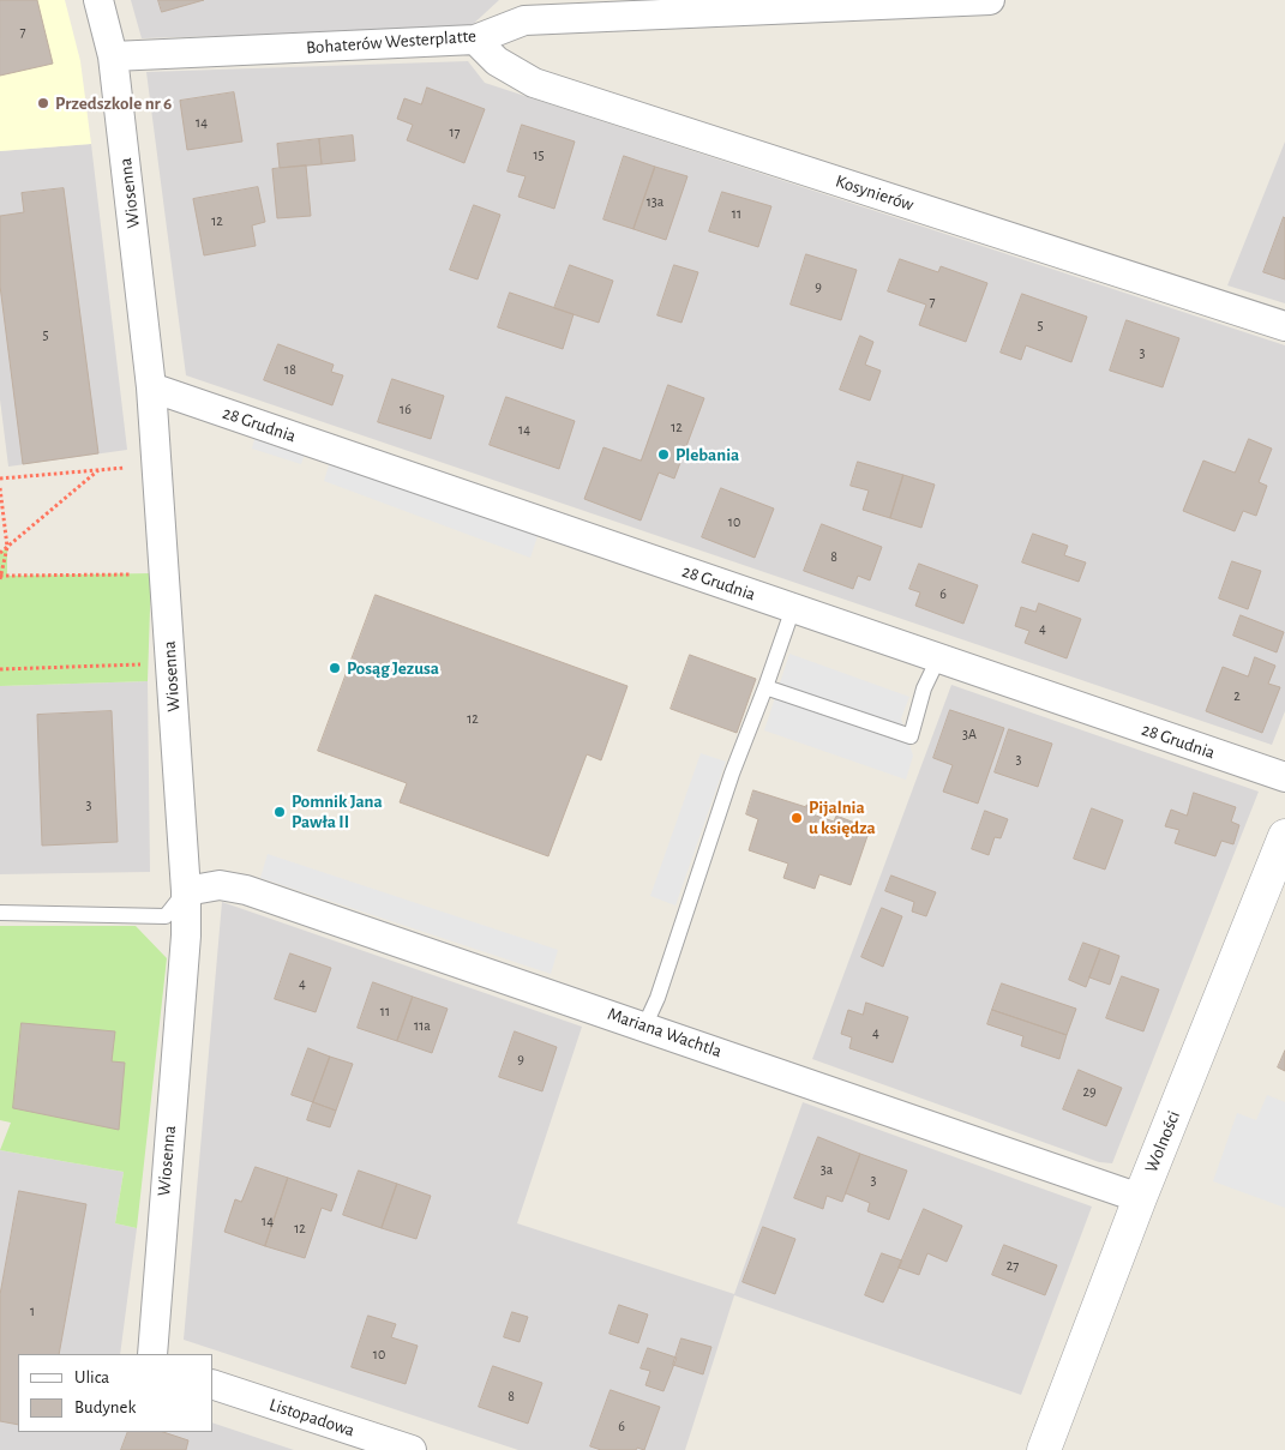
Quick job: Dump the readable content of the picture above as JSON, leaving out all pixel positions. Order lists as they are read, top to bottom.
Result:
{
  "streets": {
    "street": [
      "Bohaterów Westerplatte",
      "Wiosenna",
      "Kosynierów",
      "28 Grudnia",
      "Mariana Wachtla",
      "Wolności",
      "Listopadowa"
    ]
  },
  "crossings": [
    ["Bohaterów Westerplatte", "Wiosenna"],
    ["Bohaterów Westerplatte", "Kosynierów"],
    ["Wiosenna", "28 Grudnia"],
    ["Wiosenna", "Mariana Wachtla"],
    ["Mariana Wachtla", "Wolności"]
  ],
  "places": [
    "Przedszkole nr 6",
    "Plebania",
    "Posąg Jezusa",
    "Pomnik Jana Pawła II",
    "Pijalnia u księdza"
  ],
  "house_numbers": [
    "7",
    "14",
    "17",
    "15",
    "13a",
    "11",
    "12",
    "9",
    "7",
    "5",
    "5",
    "3",
    "18",
    "16",
    "12",
    "14",
    "10",
    "8",
    "6",
    "4",
    "2",
    "12",
    "3A",
    "3",
    "3",
    "4",
    "11",
    "11a",
    "4",
    "9",
    "29",
    "3a",
    "3",
    "14",
    "12",
    "27",
    "1",
    "10",
    "8",
    "6"
  ],
  "legend": ["Ulica", "Budynek"]
}
